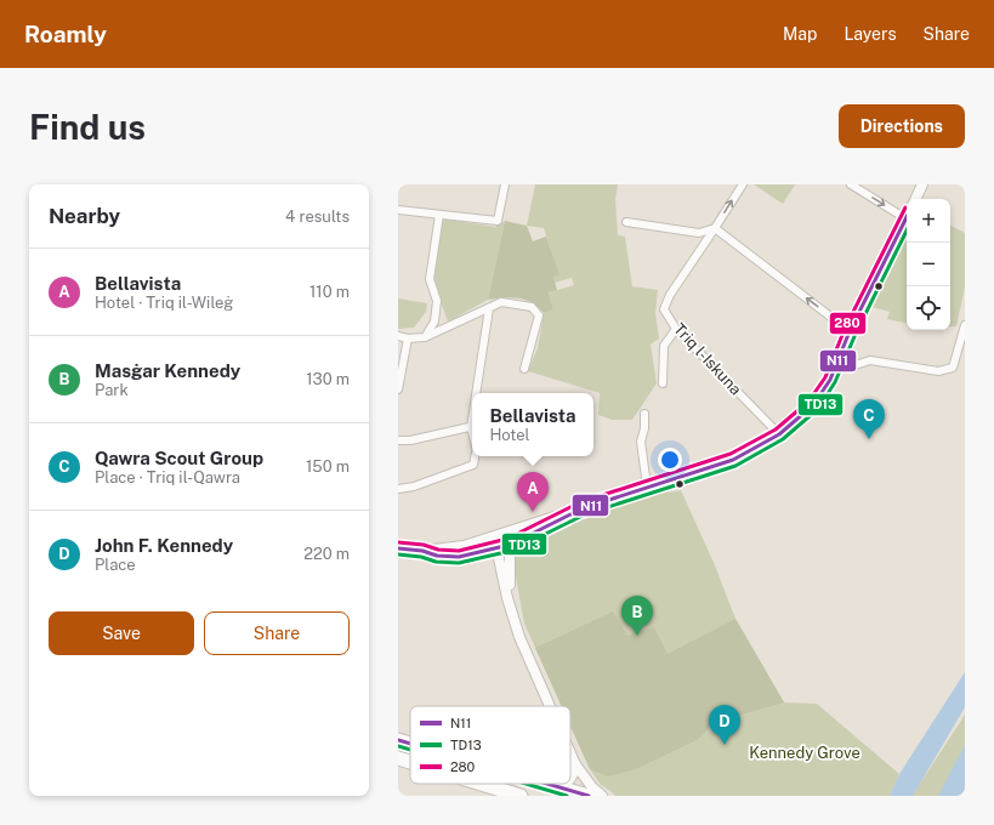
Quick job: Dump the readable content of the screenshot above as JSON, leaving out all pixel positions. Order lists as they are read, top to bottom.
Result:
{
  "streets": {
    "street": ["Triq l-Iskuna"]
  },
  "parks": ["Kennedy Grove"],
  "lines": ["transit line 280", "transit line N11", "transit line TD13"],
  "legend": ["N11", "TD13", "280"],
  "page": {
    "header": "Roamly",
    "nav": ["Map", "Layers", "Share"],
    "buttons": [
      "Directions",
      ["Save", "Share"]
    ],
    "title": "Find us",
    "heading": ["Nearby", "4 results"],
    "map_buttons": ["+", "−"],
    "list": [
      {
        "mark": "A",
        "name": "Bellavista",
        "note": "Hotel · Triq il-Wileġ",
        "value": "110 m"
      },
      {
        "mark": "B",
        "name": "Masġar Kennedy",
        "note": "Park",
        "value": "130 m"
      },
      {
        "mark": "C",
        "name": "Qawra Scout Group",
        "note": "Place · Triq il-Qawra",
        "value": "150 m"
      },
      {
        "mark": "D",
        "name": "John F. Kennedy",
        "note": "Place",
        "value": "220 m"
      }
    ],
    "popup": ["Bellavista", "Hotel"],
    "pins": [
      "C",
      "A",
      "B",
      "D"
    ]
  }
}
